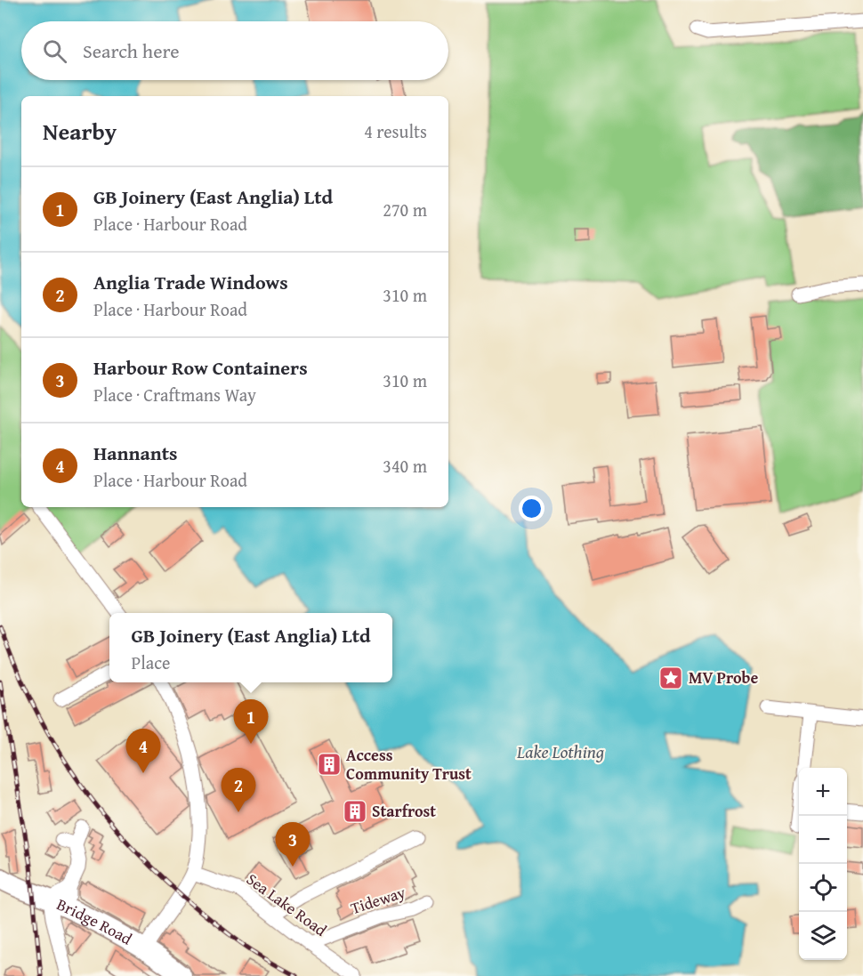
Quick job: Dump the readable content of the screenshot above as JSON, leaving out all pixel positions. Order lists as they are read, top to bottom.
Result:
{
  "streets": {
    "highway": ["Bridge Road"],
    "street": ["Tideway", "Sea Lake Road"]
  },
  "crossings": [
    ["Tideway", "Sea Lake Road"]
  ],
  "water": ["Lake Lothing"],
  "places": {
    "place": ["MV Probe"],
    "building": ["Access Community Trust", "Starfrost"]
  },
  "page": {
    "search": "Search here",
    "heading": ["Nearby", "4 results"],
    "list": [
      {
        "mark": "1",
        "name": "GB Joinery (East Anglia) Ltd",
        "note": "Place · Harbour Road",
        "value": "270 m"
      },
      {
        "mark": "2",
        "name": "Anglia Trade Windows",
        "note": "Place · Harbour Road",
        "value": "310 m"
      },
      {
        "mark": "3",
        "name": "Harbour Row Containers",
        "note": "Place · Craftmans Way",
        "value": "310 m"
      },
      {
        "mark": "4",
        "name": "Hannants",
        "note": "Place · Harbour Road",
        "value": "340 m"
      }
    ],
    "popup": ["GB Joinery (East Anglia) Ltd", "Place"],
    "pins": [
      "1",
      "4",
      "2",
      "3"
    ],
    "map_buttons": ["+", "−"]
  }
}
